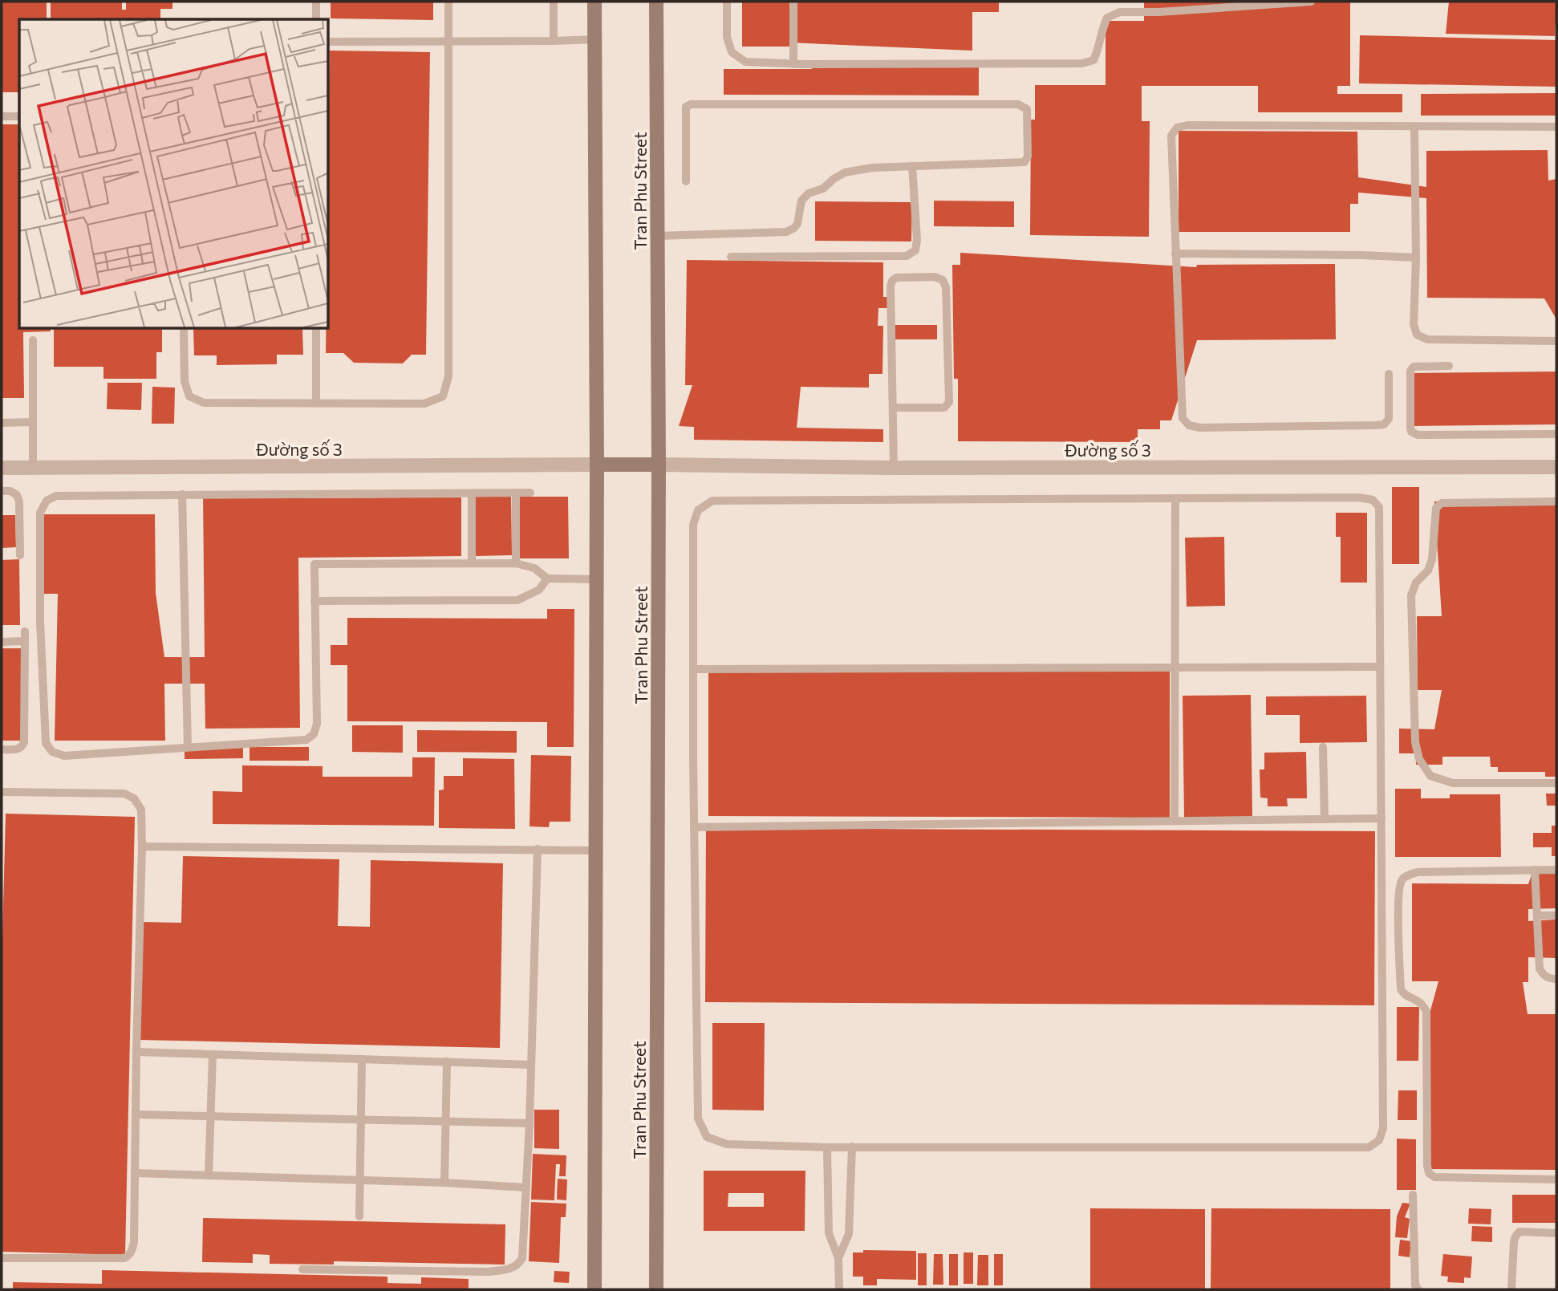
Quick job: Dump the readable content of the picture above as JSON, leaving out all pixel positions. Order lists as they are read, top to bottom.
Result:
{
  "streets": {
    "main road": ["Tran Phu Street"],
    "street": ["Đường số 3"]
  },
  "crossings": [
    ["Tran Phu Street", "Đường số 3"]
  ]
}
